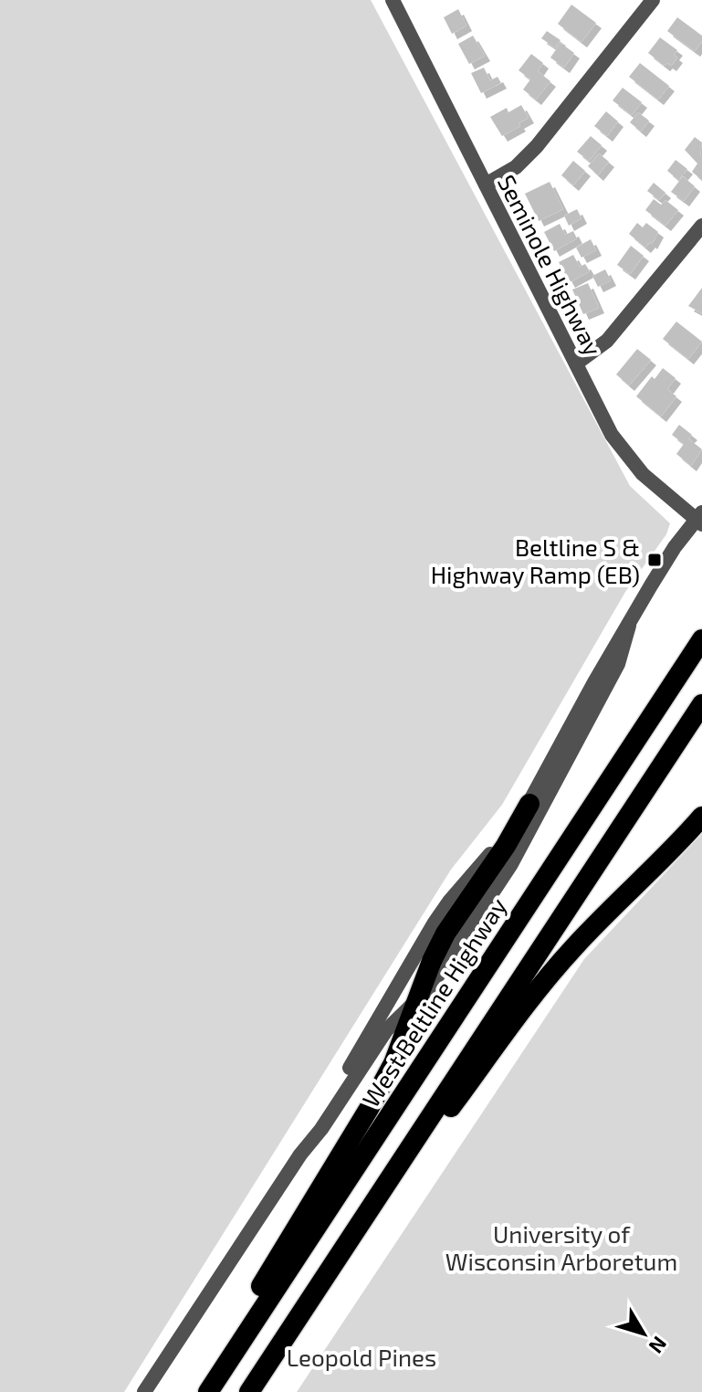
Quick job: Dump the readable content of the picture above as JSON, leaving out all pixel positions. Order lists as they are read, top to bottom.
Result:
{
  "streets": {
    "highway": ["West Beltline Highway"],
    "street": ["Seminole Highway"]
  },
  "parks": ["University of Wisconsin Arboretum", "Leopold Pines"],
  "places": {
    "transit": ["Beltline S & Highway Ramp (EB)"]
  },
  "north": "bottom right"
}
